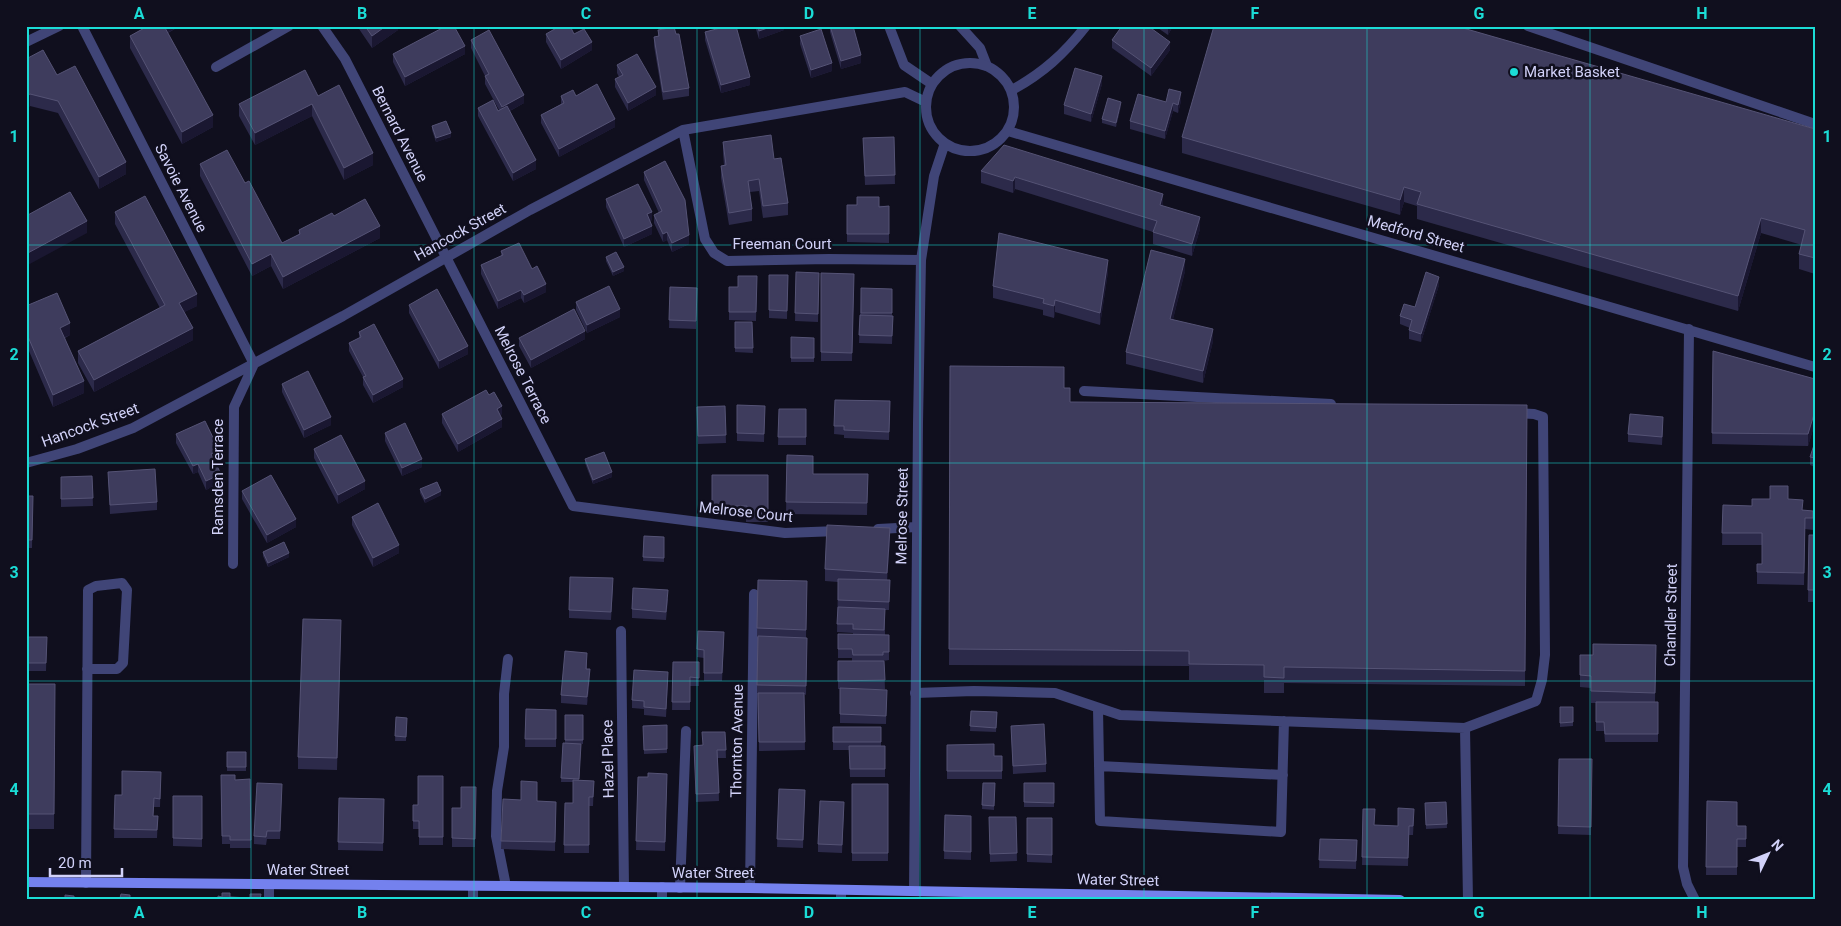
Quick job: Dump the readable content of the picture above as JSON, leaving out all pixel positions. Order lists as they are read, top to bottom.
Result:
{
  "streets": {
    "main road": ["Water Street"],
    "street": [
      "Bernard Avenue",
      "Savoie Avenue",
      "Hancock Street",
      "Medford Street",
      "Freeman Court",
      "Melrose Terrace",
      "Ramsden Terrace",
      "Melrose Court",
      "Melrose Street",
      "Chandler Street",
      "Thornton Avenue",
      "Hazel Place"
    ]
  },
  "crossings": [
    ["Bernard Avenue", "Hancock Street"],
    ["Bernard Avenue", "Melrose Terrace"],
    ["Savoie Avenue", "Hancock Street"],
    ["Savoie Avenue", "Ramsden Terrace"],
    ["Hancock Street", "Medford Street"],
    ["Hancock Street", "Freeman Court"],
    ["Hancock Street", "Melrose Terrace"],
    ["Hancock Street", "Ramsden Terrace"],
    ["Hancock Street", "Melrose Street"],
    ["Medford Street", "Melrose Street"],
    ["Medford Street", "Chandler Street"],
    ["Freeman Court", "Melrose Street"],
    ["Melrose Terrace", "Melrose Court"],
    ["Melrose Court", "Melrose Street"],
    ["Melrose Street", "Water Street"],
    ["Thornton Avenue", "Water Street"],
    ["Hazel Place", "Water Street"]
  ],
  "places": ["Market Basket"],
  "scale_bar": "20 m",
  "north": "top right",
  "grid": {
    "columns": [
      "A",
      "B",
      "C",
      "D",
      "E",
      "F",
      "G",
      "H"
    ],
    "rows": [
      "1",
      "2",
      "3",
      "4"
    ]
  }
}
